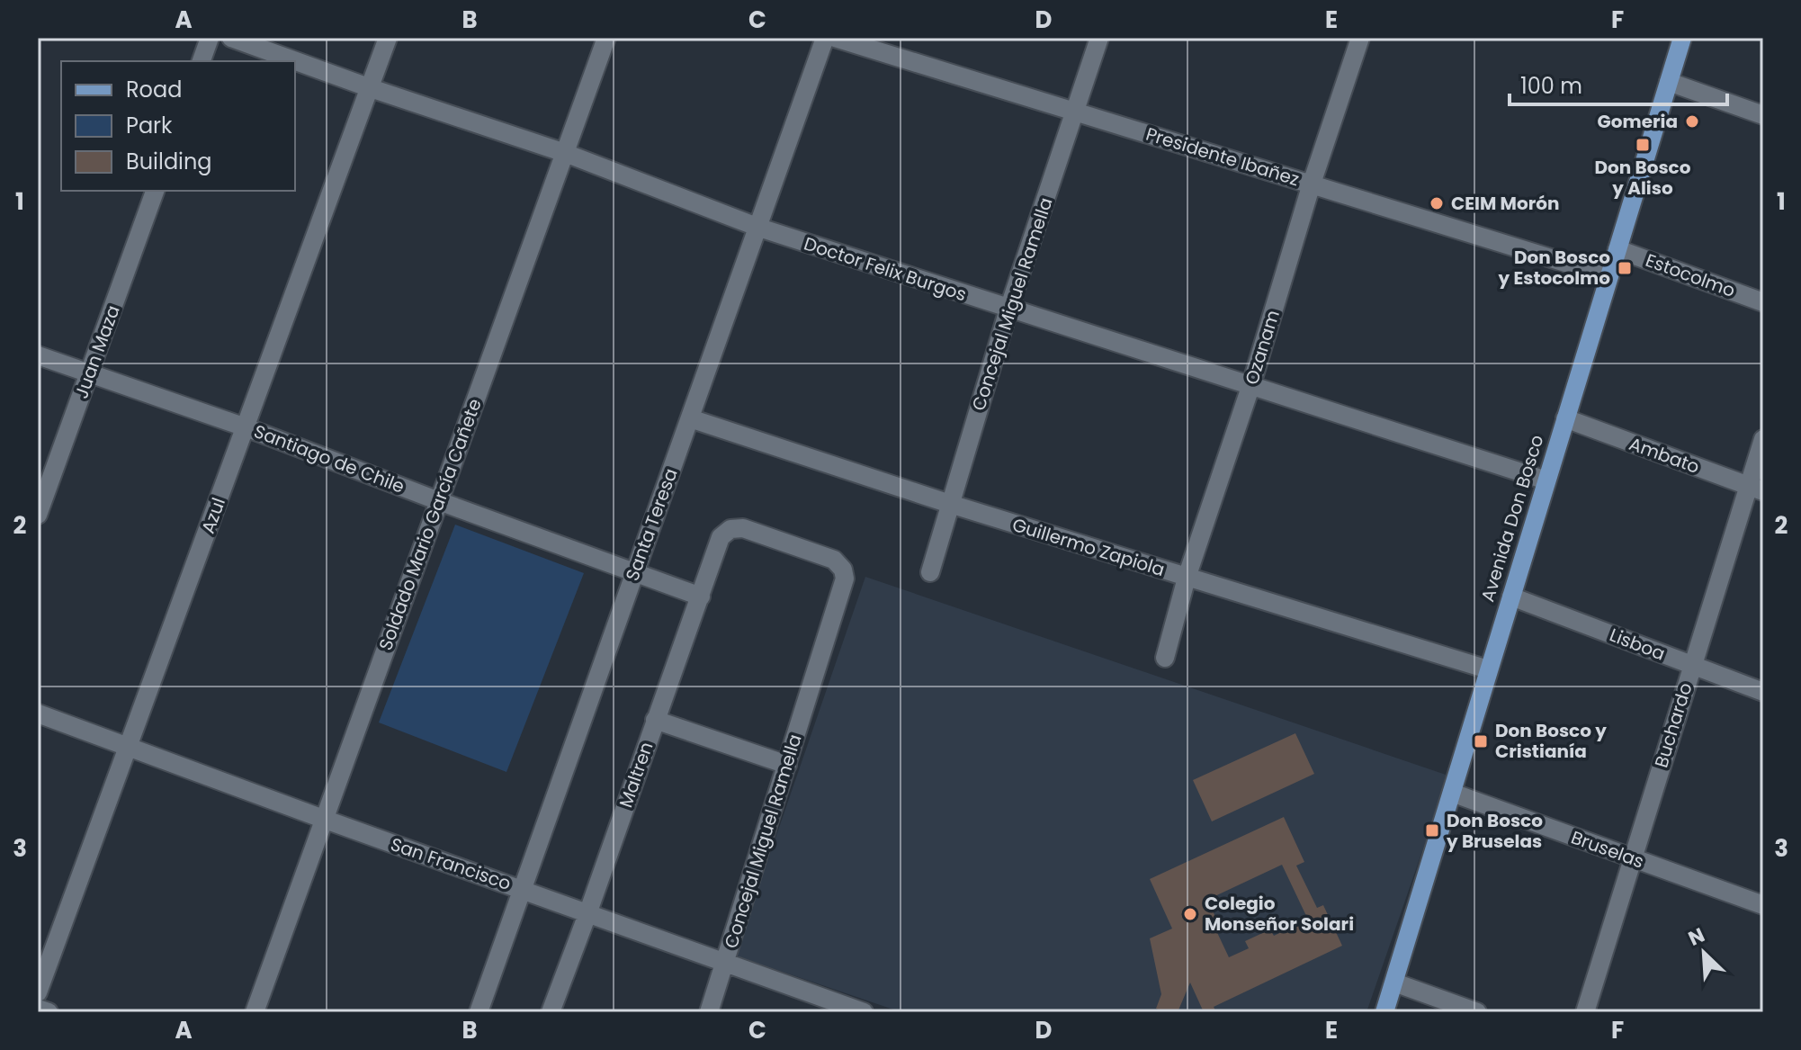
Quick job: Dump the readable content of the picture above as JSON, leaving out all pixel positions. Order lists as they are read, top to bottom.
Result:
{
  "streets": {
    "main road": ["Avenida Don Bosco"],
    "street": [
      "Presidente Ibañez",
      "Doctor Felix Burgos",
      "Estocolmo",
      "Concejal Miguel Ramella",
      "Ozanam",
      "Juan Maza",
      "Ambato",
      "Santiago de Chile",
      "Azul",
      "Soldado Mario García Cañete",
      "Santa Teresa",
      "Guillermo Zapiola",
      "Lisboa",
      "Buchardo",
      "Maltren",
      "Bruselas",
      "San Francisco"
    ]
  },
  "crossings": [
    ["Presidente Ibañez", "Concejal Miguel Ramella"],
    ["Presidente Ibañez", "Ozanam"],
    ["Presidente Ibañez", "Avenida Don Bosco"],
    ["Doctor Felix Burgos", "Concejal Miguel Ramella"],
    ["Doctor Felix Burgos", "Ozanam"],
    ["Doctor Felix Burgos", "Azul"],
    ["Doctor Felix Burgos", "Avenida Don Bosco"],
    ["Doctor Felix Burgos", "Soldado Mario García Cañete"],
    ["Doctor Felix Burgos", "Santa Teresa"],
    ["Estocolmo", "Avenida Don Bosco"],
    ["Concejal Miguel Ramella", "Guillermo Zapiola"],
    ["Concejal Miguel Ramella", "Maltren"],
    ["Concejal Miguel Ramella", "San Francisco"],
    ["Ozanam", "Guillermo Zapiola"],
    ["Juan Maza", "Santiago de Chile"],
    ["Ambato", "Avenida Don Bosco"],
    ["Ambato", "Buchardo"],
    ["Santiago de Chile", "Azul"],
    ["Santiago de Chile", "Soldado Mario García Cañete"],
    ["Santiago de Chile", "Santa Teresa"],
    ["Santiago de Chile", "Maltren"],
    ["Azul", "San Francisco"],
    ["Avenida Don Bosco", "Guillermo Zapiola"],
    ["Avenida Don Bosco", "Lisboa"],
    ["Avenida Don Bosco", "Bruselas"],
    ["Soldado Mario García Cañete", "San Francisco"],
    ["Santa Teresa", "Guillermo Zapiola"],
    ["Santa Teresa", "San Francisco"],
    ["Lisboa", "Buchardo"],
    ["Buchardo", "Bruselas"],
    ["Maltren", "San Francisco"]
  ],
  "places": {
    "other": ["Gomeria", "CEIM Morón", "Colegio Monseñor Solari"],
    "transit": [
      "Don Bosco y Aliso",
      "Don Bosco y Estocolmo",
      "Don Bosco y Cristianía",
      "Don Bosco y Bruselas"
    ]
  },
  "legend": ["Road", "Park", "Building"],
  "scale_bar": "100 m",
  "north": "top left",
  "grid": {
    "columns": [
      "A",
      "B",
      "C",
      "D",
      "E",
      "F"
    ],
    "rows": ["1", "2", "3"]
  }
}
